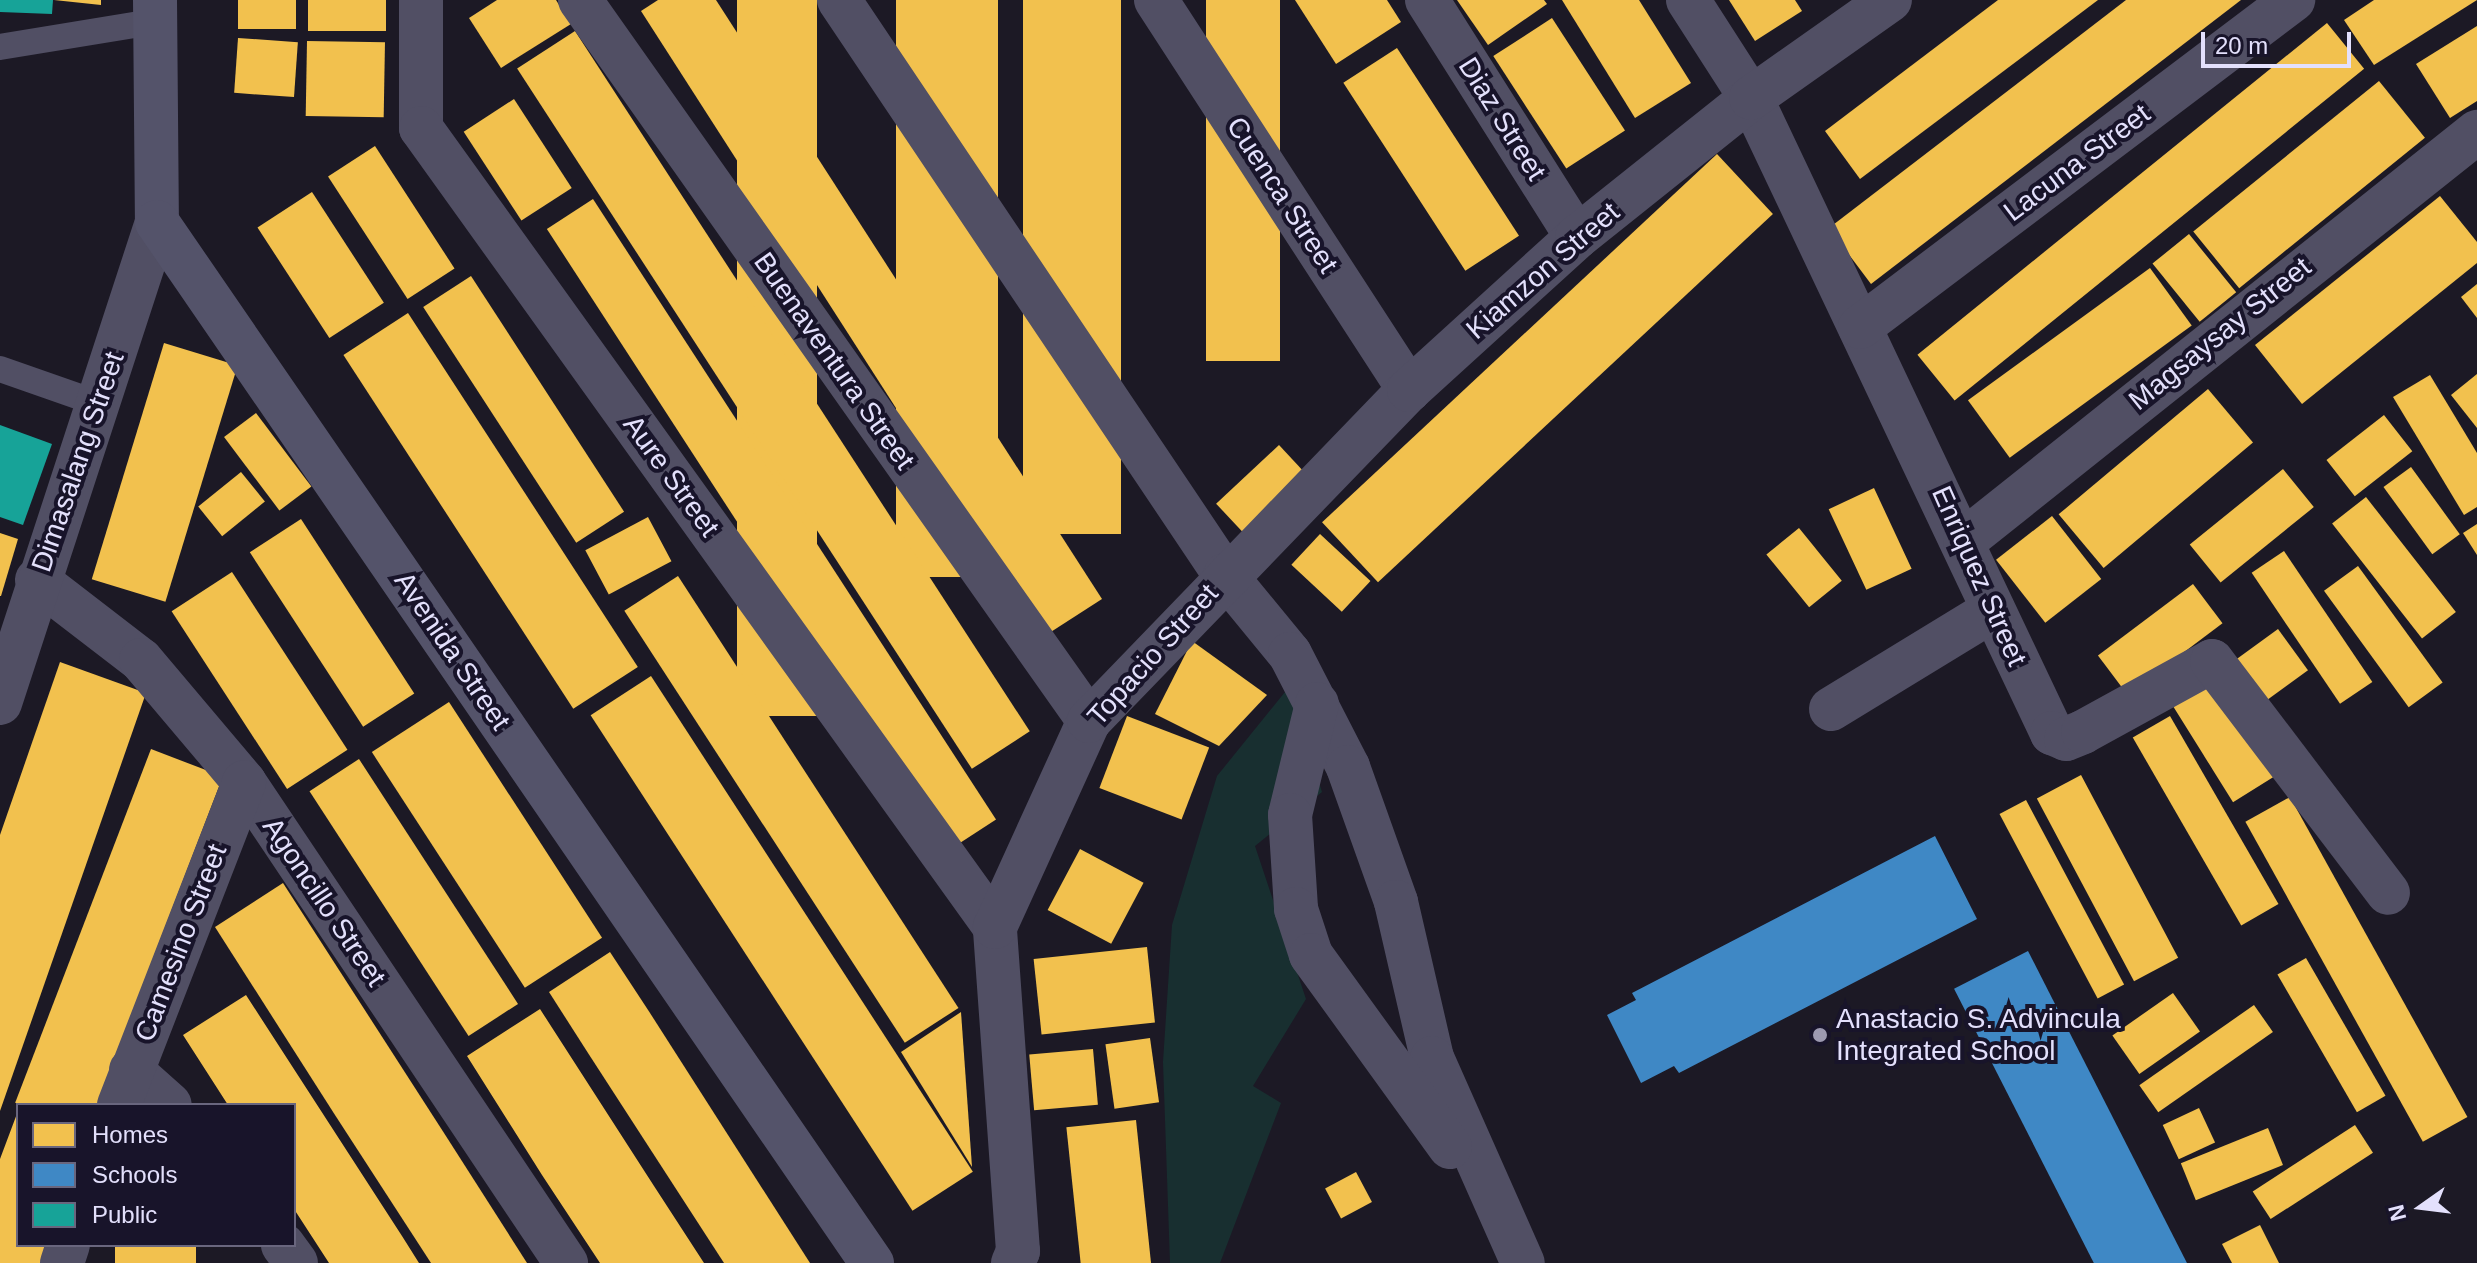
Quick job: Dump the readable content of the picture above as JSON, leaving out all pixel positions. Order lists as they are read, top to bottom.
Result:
{
  "streets": {
    "street": [
      "Diaz Street",
      "Lacuna Street",
      "Cuenca Street",
      "Kiamzon Street",
      "Magsaysay Street",
      "Buenaventura Street",
      "Dimasalang Street",
      "Aure Street",
      "Enriquez Street",
      "Avenida Street",
      "Topacio Street",
      "Agoncillo Street",
      "Camesino Street"
    ]
  },
  "crossings": [
    ["Diaz Street", "Kiamzon Street"],
    ["Lacuna Street", "Enriquez Street"],
    ["Cuenca Street", "Kiamzon Street"],
    ["Kiamzon Street", "Enriquez Street"],
    ["Kiamzon Street", "Topacio Street"],
    ["Magsaysay Street", "Enriquez Street"],
    ["Buenaventura Street", "Topacio Street"],
    ["Dimasalang Street", "Avenida Street"],
    ["Dimasalang Street", "Agoncillo Street"],
    ["Aure Street", "Topacio Street"],
    ["Agoncillo Street", "Camesino Street"]
  ],
  "places": ["Anastacio S. Advincula Integrated School"],
  "legend": ["Homes", "Schools", "Public"],
  "scale_bar": "20 m",
  "north": "left"
}
